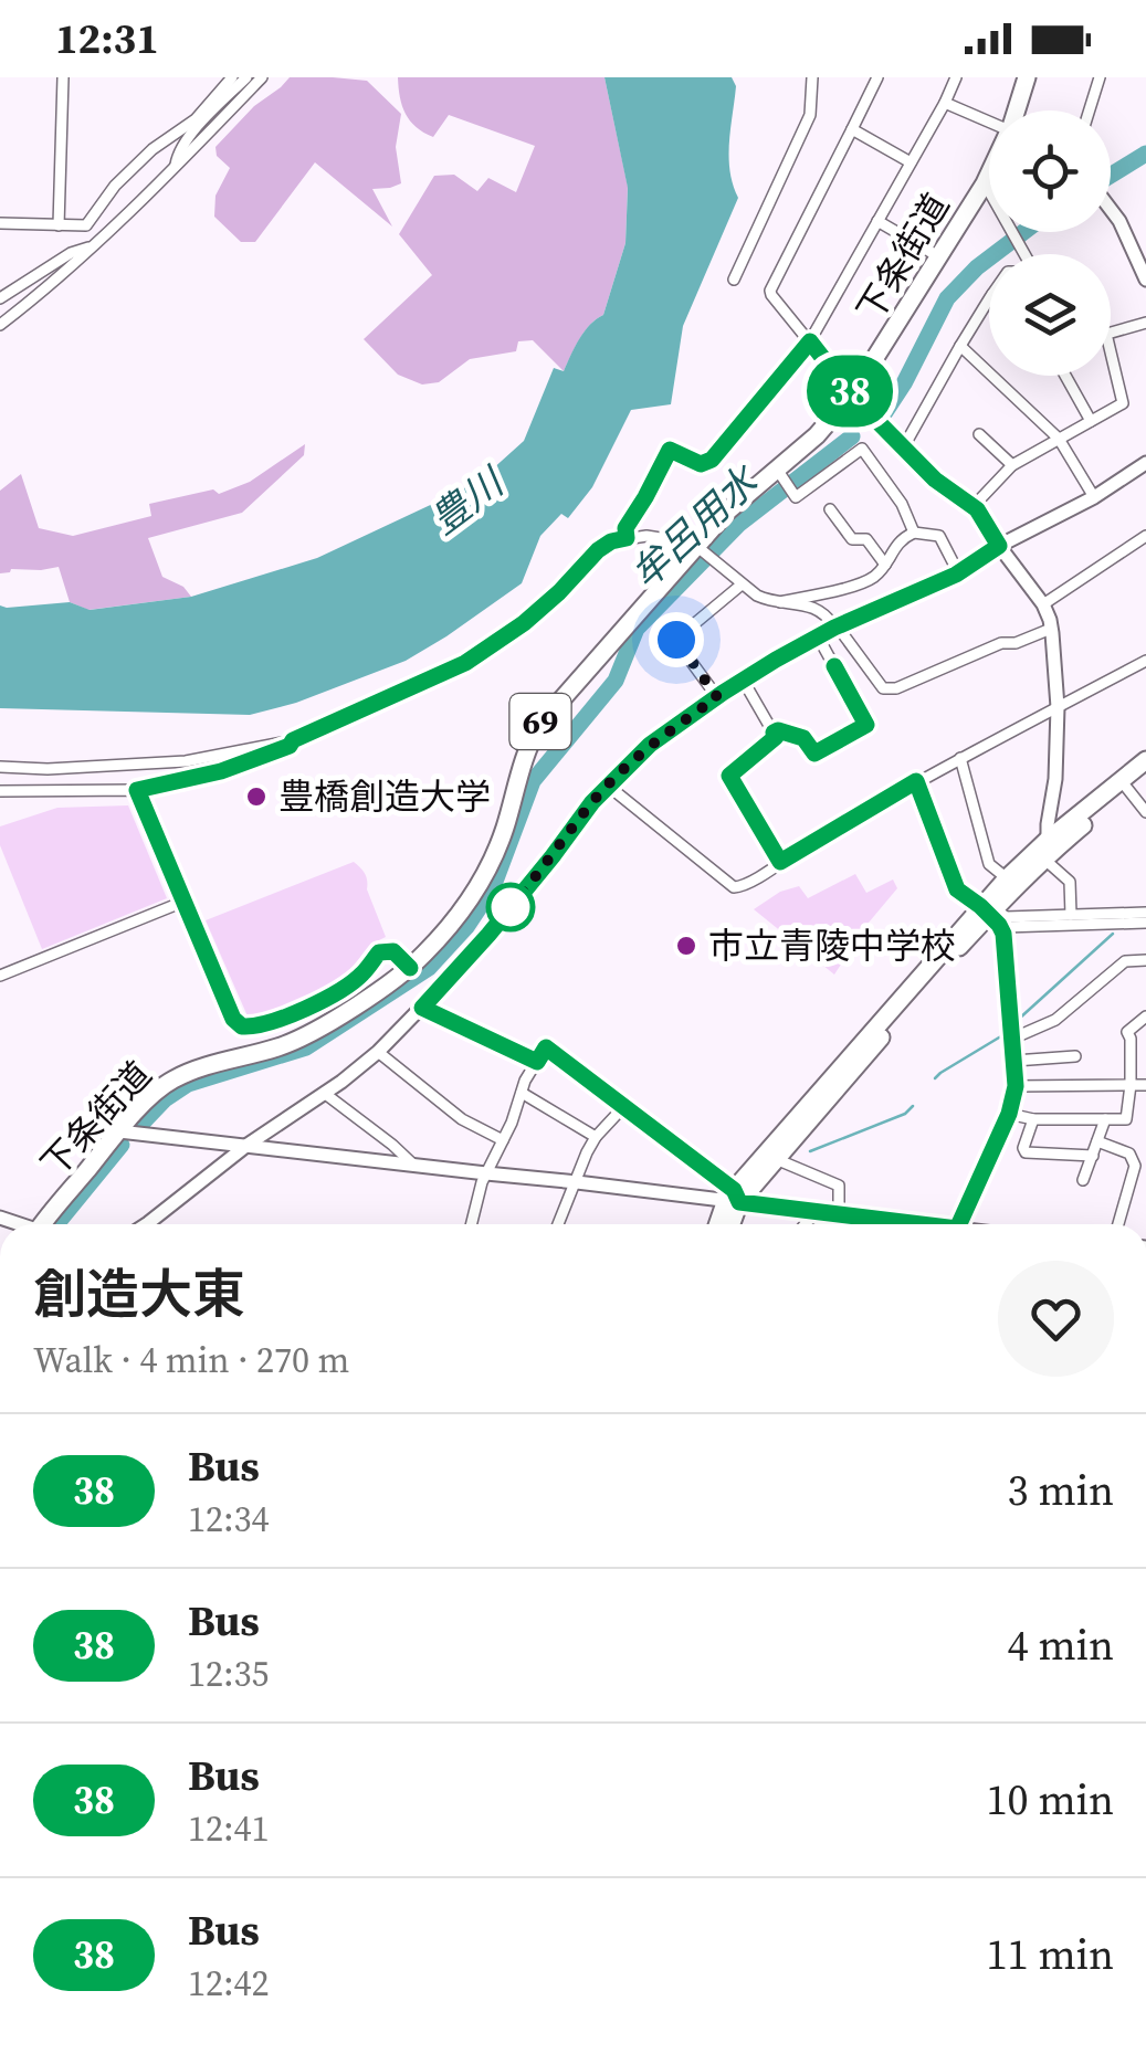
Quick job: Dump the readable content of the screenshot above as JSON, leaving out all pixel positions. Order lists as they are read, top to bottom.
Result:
{
  "streets": {
    "main road": ["下条街道", "69"]
  },
  "water": ["豊川", "牟呂用水"],
  "places": ["豊橋創造大学", "市立青陵中学校"],
  "lines": ["bus line 38"],
  "page": {
    "status": "12:31",
    "on_map": "38",
    "heading": ["創造大東", "Walk · 4 min · 270 m"],
    "list": [
      {
        "mark": "38",
        "name": "Bus",
        "note": "12:34",
        "value": "3 min"
      },
      {
        "mark": "38",
        "name": "Bus",
        "note": "12:35",
        "value": "4 min"
      },
      {
        "mark": "38",
        "name": "Bus",
        "note": "12:41",
        "value": "10 min"
      },
      {
        "mark": "38",
        "name": "Bus",
        "note": "12:42",
        "value": "11 min"
      }
    ]
  }
}
